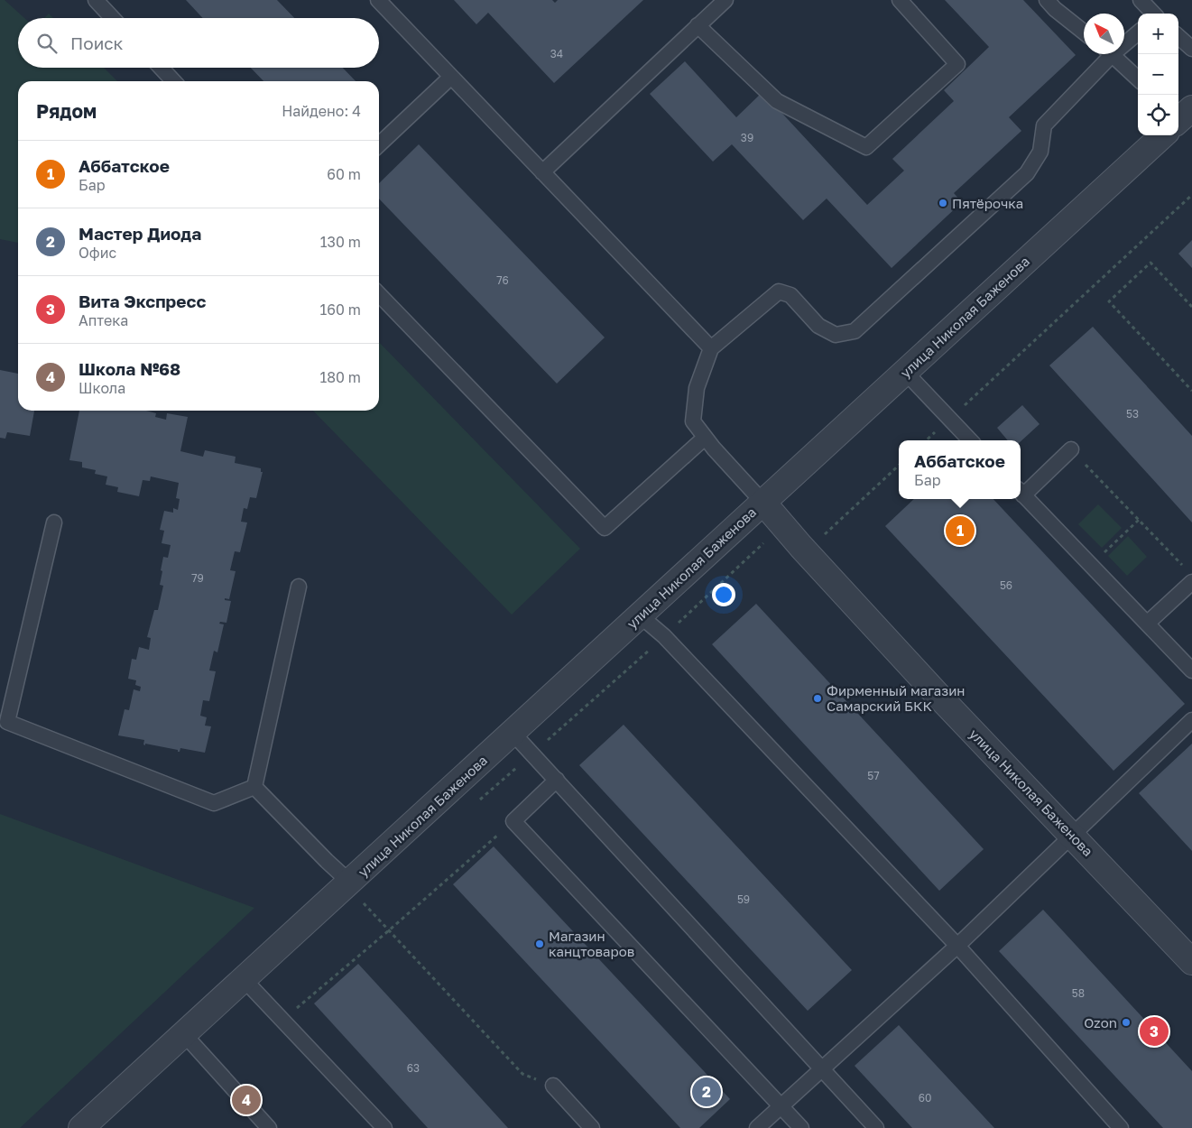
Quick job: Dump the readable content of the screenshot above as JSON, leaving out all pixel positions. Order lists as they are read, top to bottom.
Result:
{
  "streets": {
    "street": ["улица Николая Баженова"]
  },
  "places": [
    "Пятёрочка",
    "Фирменный магазин Самарский БКК",
    "Магазин канцтоваров",
    "Ozon"
  ],
  "house_numbers": [
    "34",
    "39",
    "76",
    "53",
    "79",
    "56",
    "57",
    "59",
    "58",
    "63",
    "60"
  ],
  "north": "top left",
  "page": {
    "map_buttons": ["+", "−"],
    "search": "Поиск",
    "heading": ["Рядом", "Найдено: 4"],
    "list": [
      {
        "mark": "1",
        "name": "Аббатское",
        "note": "Бар",
        "value": "60 m"
      },
      {
        "mark": "2",
        "name": "Мастер Диода",
        "note": "Офис",
        "value": "130 m"
      },
      {
        "mark": "3",
        "name": "Вита Экспресс",
        "note": "Аптека",
        "value": "160 m"
      },
      {
        "mark": "4",
        "name": "Школа №68",
        "note": "Школа",
        "value": "180 m"
      }
    ],
    "popup": ["Аббатское", "Бар"],
    "pins": [
      "1",
      "3",
      "2",
      "4"
    ]
  }
}
